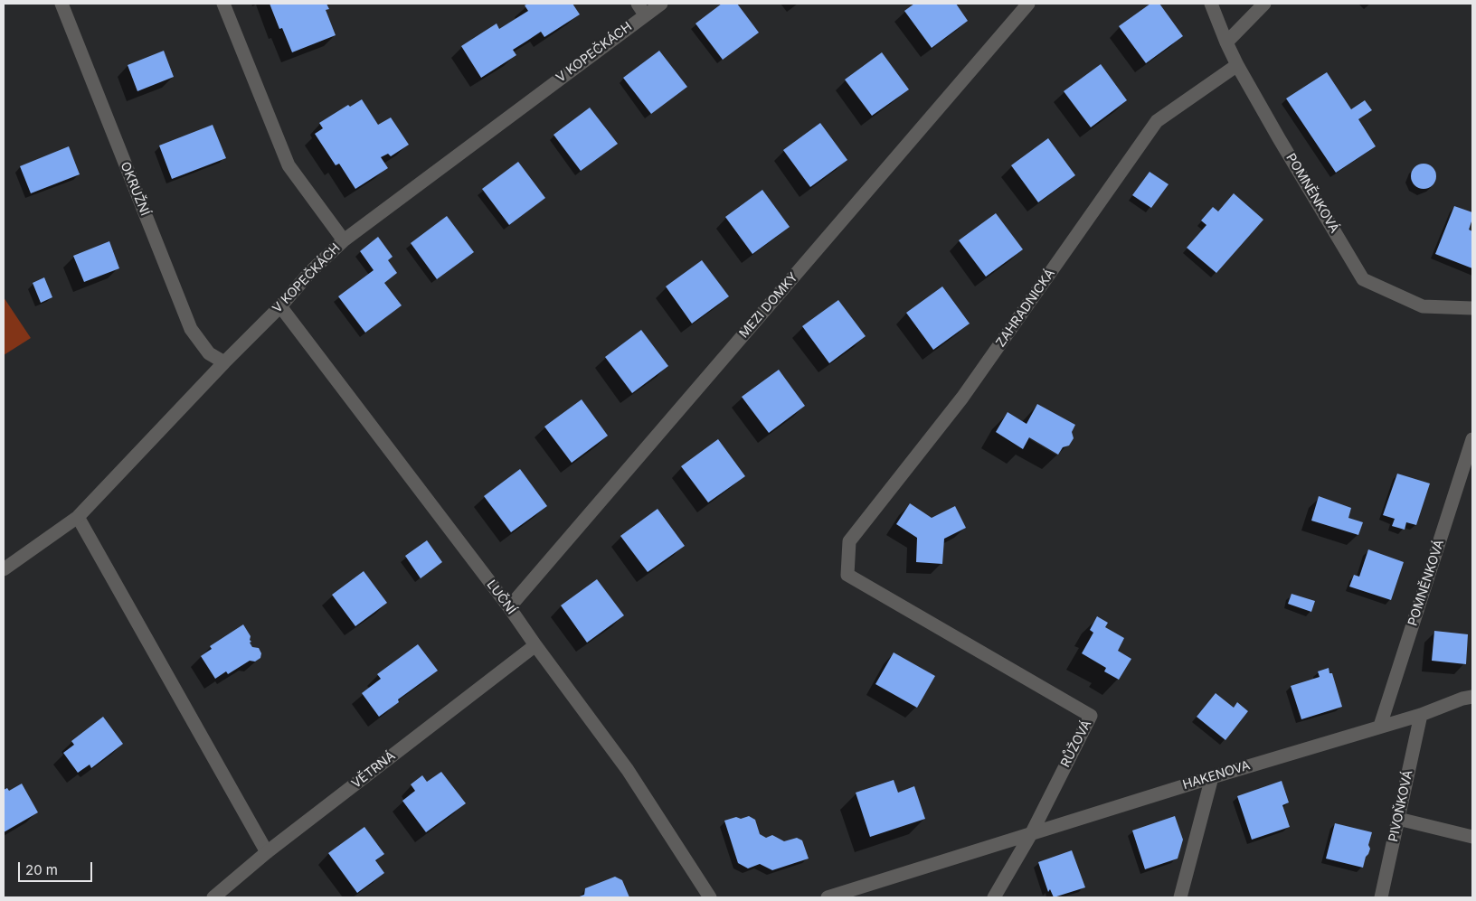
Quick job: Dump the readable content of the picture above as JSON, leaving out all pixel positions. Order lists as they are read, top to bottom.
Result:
{
  "streets": {
    "street": [
      "V KOPEČKÁCH",
      "OKRUŽNÍ",
      "POMNĚNKOVÁ",
      "MEZI DOMKY",
      "ZAHRADNICKÁ",
      "LUČNÍ",
      "RŮŽOVÁ",
      "VĚTRNÁ",
      "HAKENOVA",
      "PIVOŇKOVÁ"
    ]
  },
  "crossings": [
    ["V KOPEČKÁCH", "OKRUŽNÍ"],
    ["V KOPEČKÁCH", "LUČNÍ"],
    ["POMNĚNKOVÁ", "ZAHRADNICKÁ"],
    ["POMNĚNKOVÁ", "HAKENOVA"],
    ["MEZI DOMKY", "LUČNÍ"],
    ["ZAHRADNICKÁ", "RŮŽOVÁ"],
    ["LUČNÍ", "VĚTRNÁ"],
    ["RŮŽOVÁ", "HAKENOVA"],
    ["HAKENOVA", "PIVOŇKOVÁ"]
  ],
  "scale_bar": "20 m"
}
